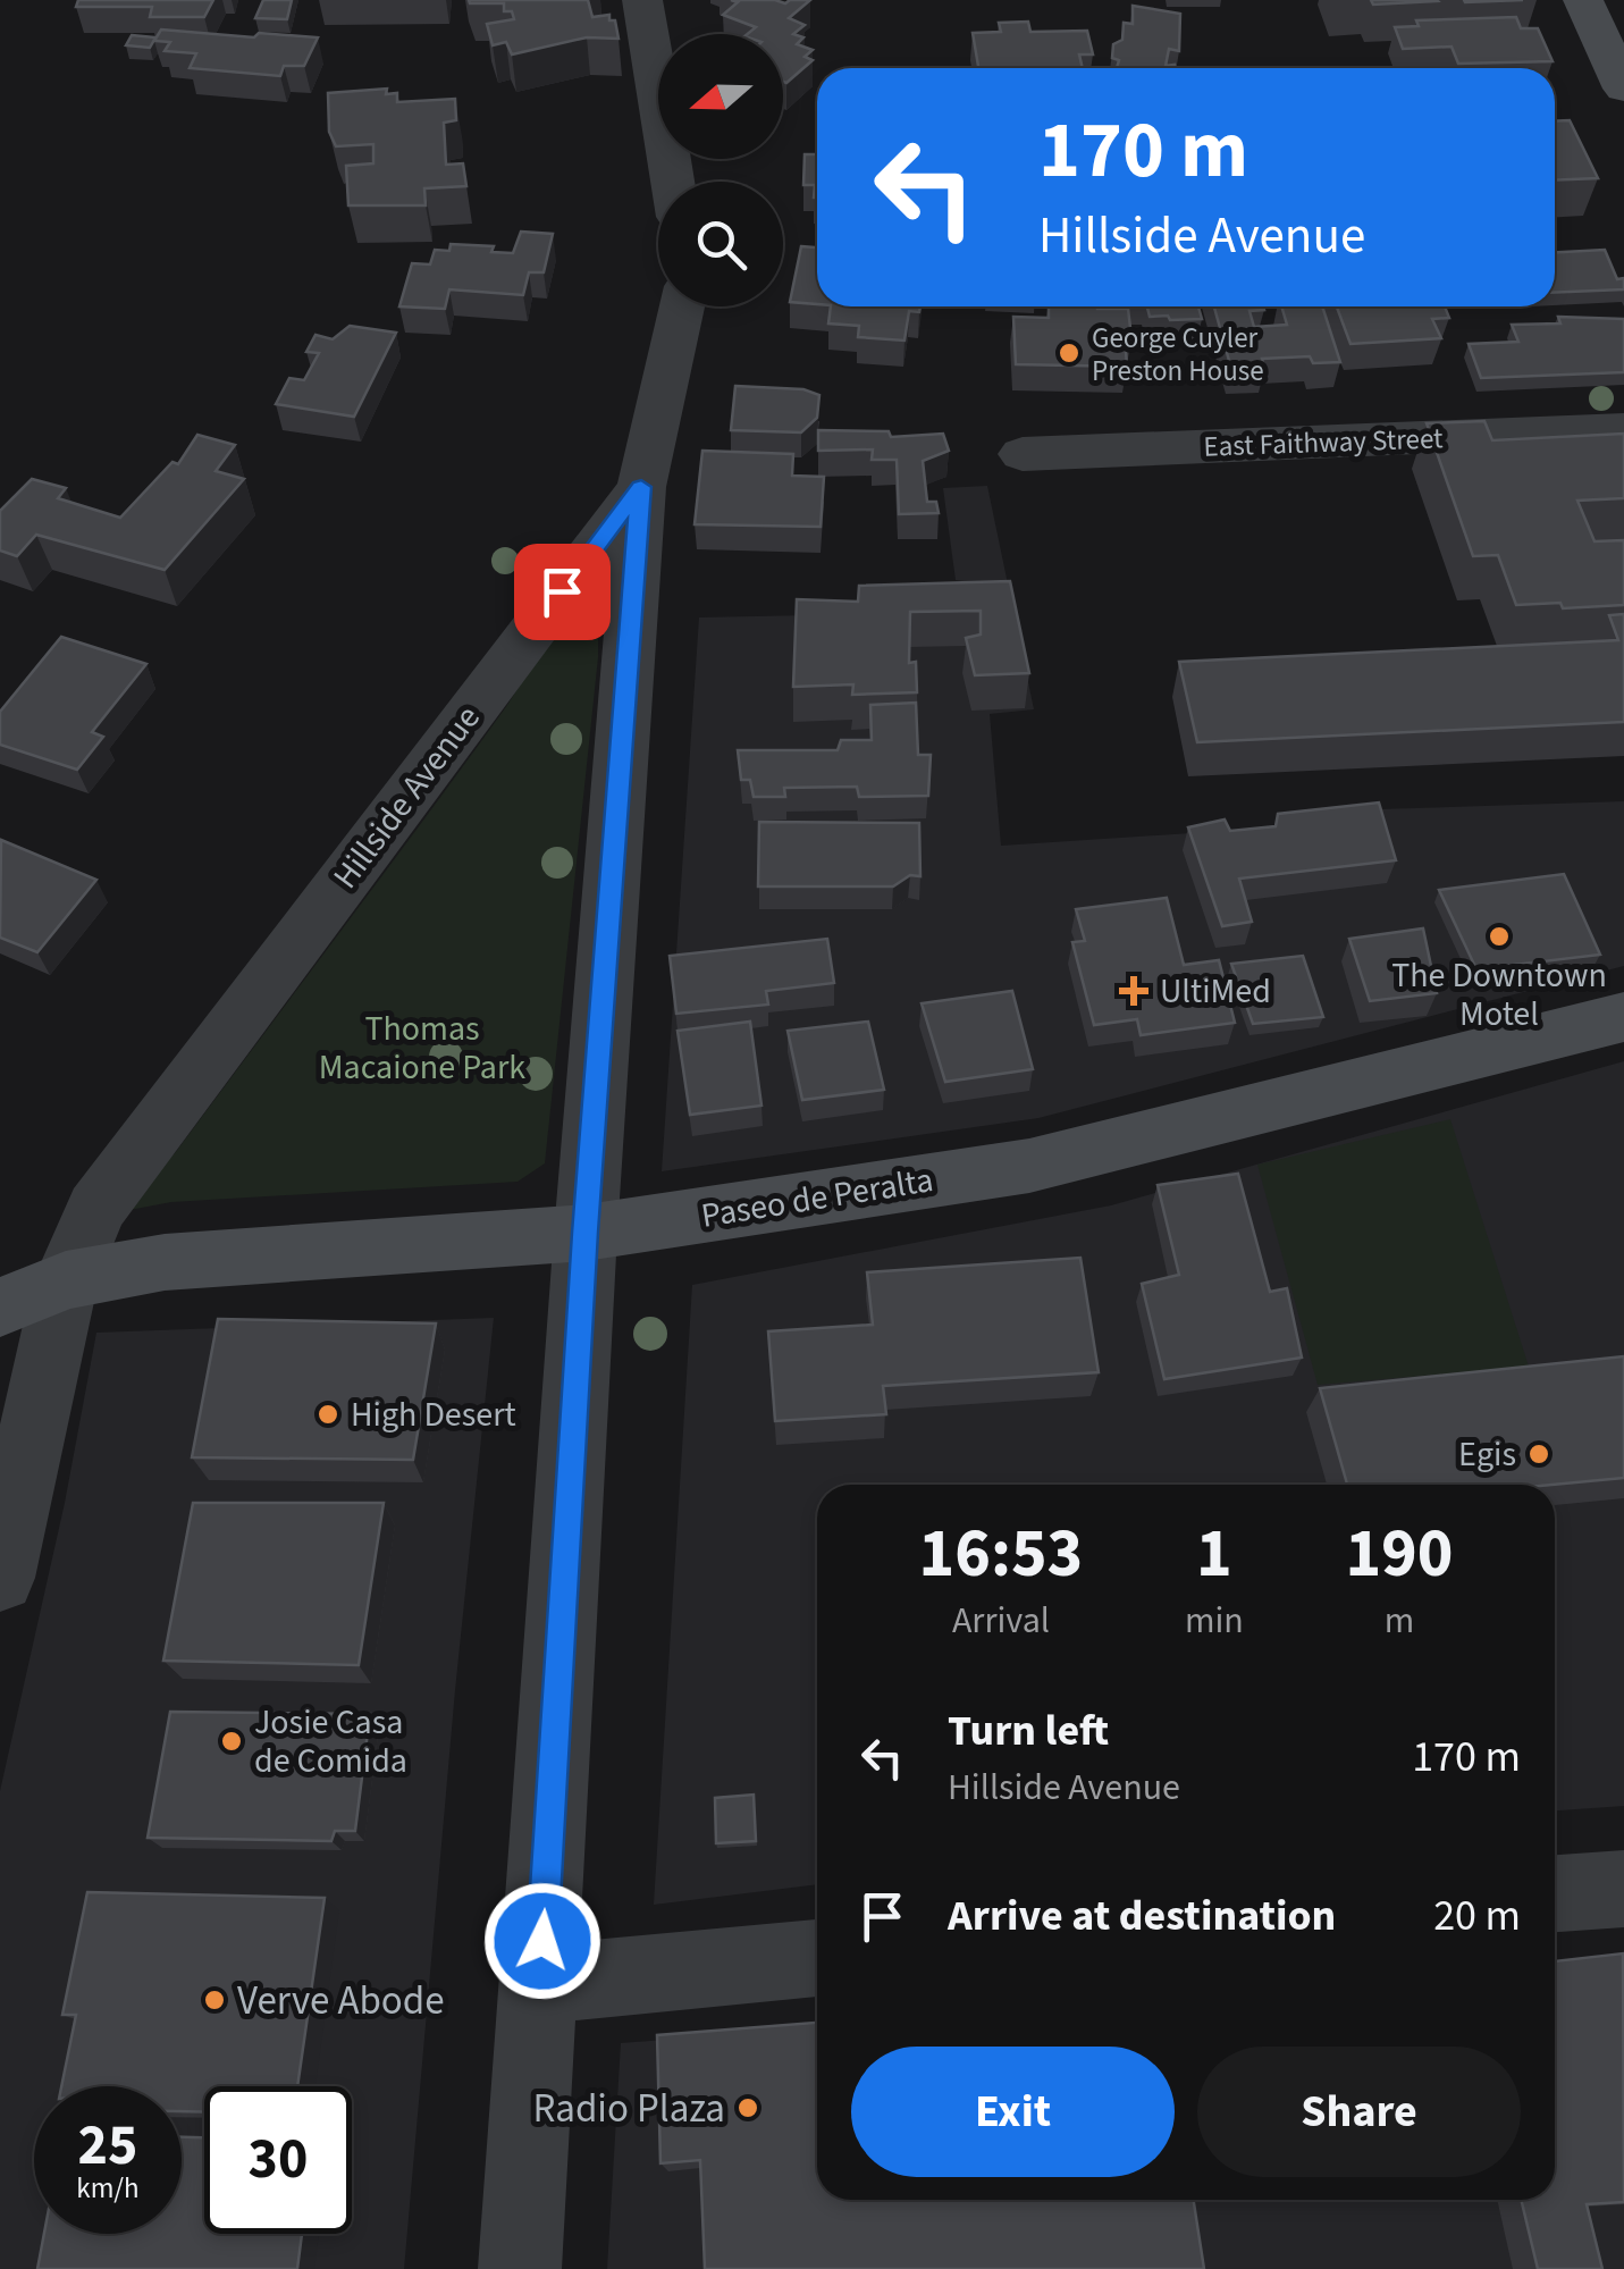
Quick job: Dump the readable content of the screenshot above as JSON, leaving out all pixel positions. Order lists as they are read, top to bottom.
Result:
{
  "streets": {
    "main road": ["Paseo de Peralta"],
    "street": ["East Faithway Street", "Hillside Avenue"]
  },
  "crossings": [
    ["Hillside Avenue", "Paseo de Peralta"]
  ],
  "parks": ["Thomas Macaione Park"],
  "places": {
    "other": [
      "George Cuyler Preston House",
      "The Downtown Motel",
      "High Desert",
      "Egis",
      "Josie Casa de Comida",
      "Verve Abode",
      "Radio Plaza"
    ],
    "health": ["UltiMed"]
  },
  "north": "left",
  "page": {
    "turn": ["170 m", "Hillside Avenue"],
    "eta": [
      "16:53",
      "Arrival",
      "1",
      "min",
      "190",
      "m"
    ],
    "list": [
      {
        "name": "Turn left",
        "note": "Hillside Avenue",
        "value": "170 m"
      },
      {
        "name": "Arrive at destination",
        "value": "20 m"
      }
    ],
    "buttons": ["Exit", "Share"],
    "speed": "25 km/h",
    "limit": "30"
  }
}
